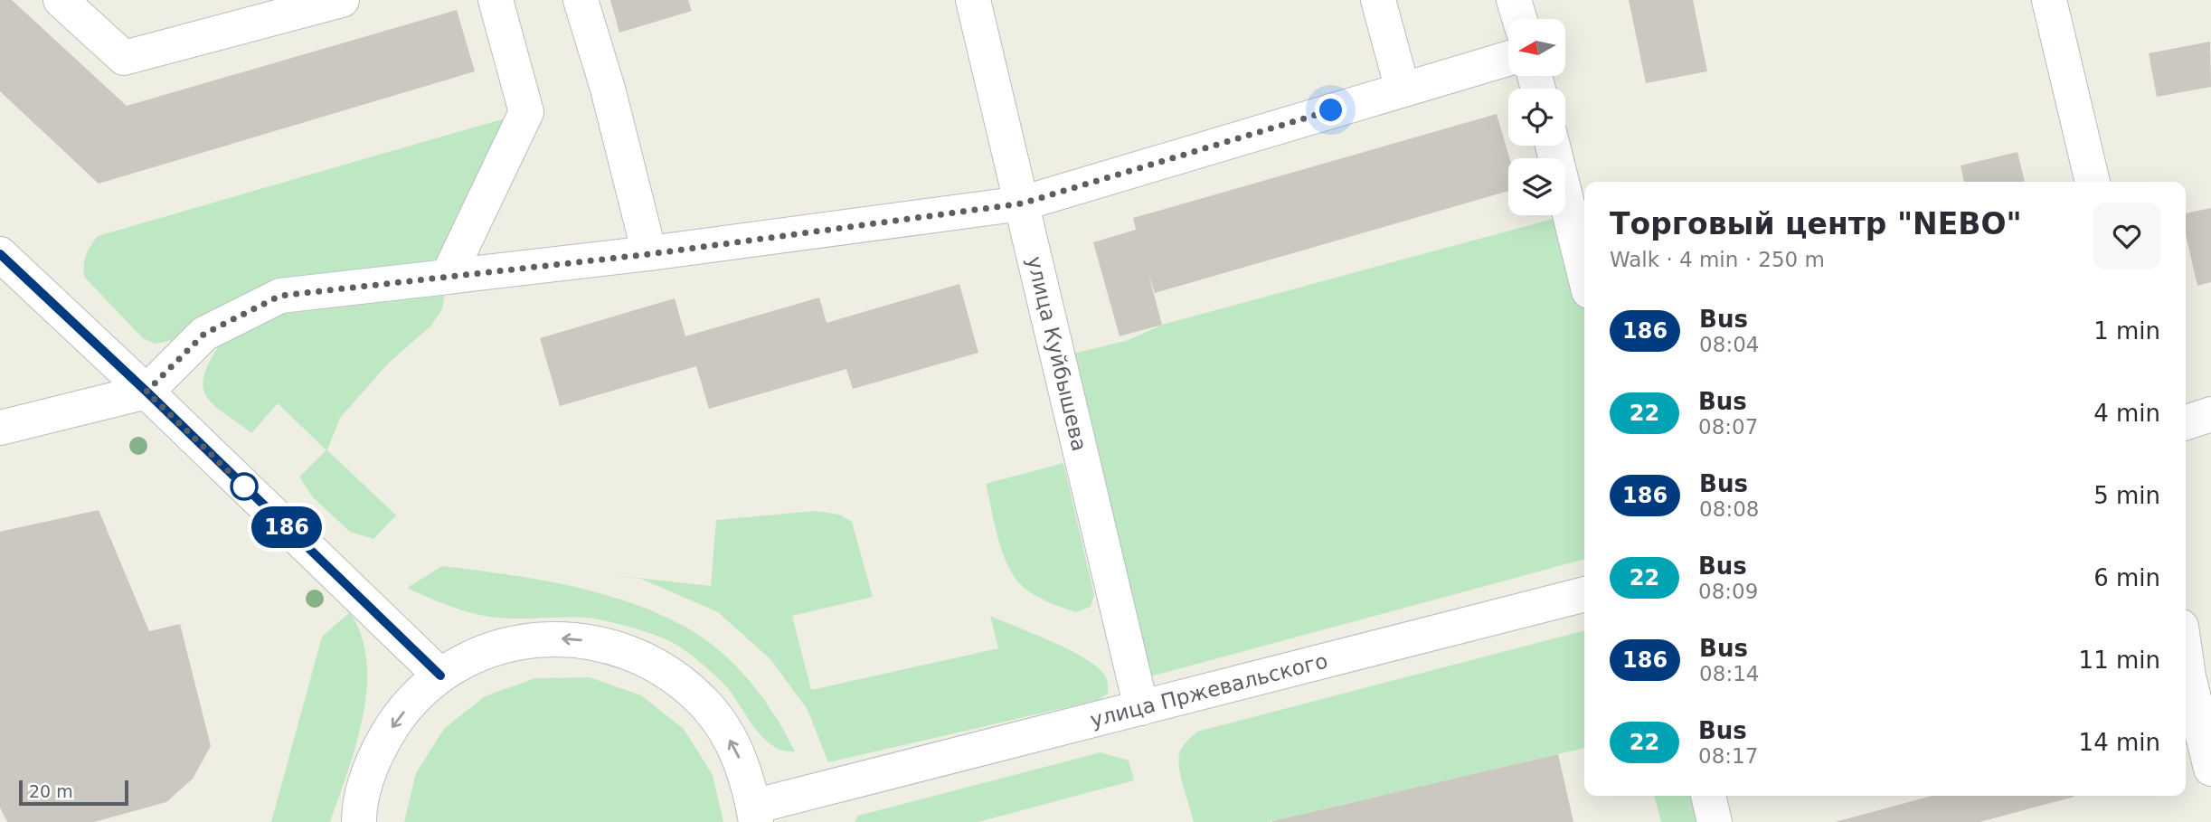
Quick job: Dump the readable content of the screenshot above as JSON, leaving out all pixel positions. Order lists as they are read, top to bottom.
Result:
{
  "streets": {
    "street": ["улица Куйбышева", "улица Пржевальского"]
  },
  "crossings": [
    ["улица Куйбышева", "улица Пржевальского"]
  ],
  "lines": ["bus line 186"],
  "scale_bar": "20 m",
  "north": "left",
  "page": {
    "on_map": "186",
    "heading": ["Торговый центр \"NEBO\"", "Walk · 4 min · 250 m"],
    "list": [
      {
        "mark": "186",
        "name": "Bus",
        "note": "08:04",
        "value": "1 min"
      },
      {
        "mark": "22",
        "name": "Bus",
        "note": "08:07",
        "value": "4 min"
      },
      {
        "mark": "186",
        "name": "Bus",
        "note": "08:08",
        "value": "5 min"
      },
      {
        "mark": "22",
        "name": "Bus",
        "note": "08:09",
        "value": "6 min"
      },
      {
        "mark": "186",
        "name": "Bus",
        "note": "08:14",
        "value": "11 min"
      },
      {
        "mark": "22",
        "name": "Bus",
        "note": "08:17",
        "value": "14 min"
      }
    ],
    "scale": "20 m"
  }
}
